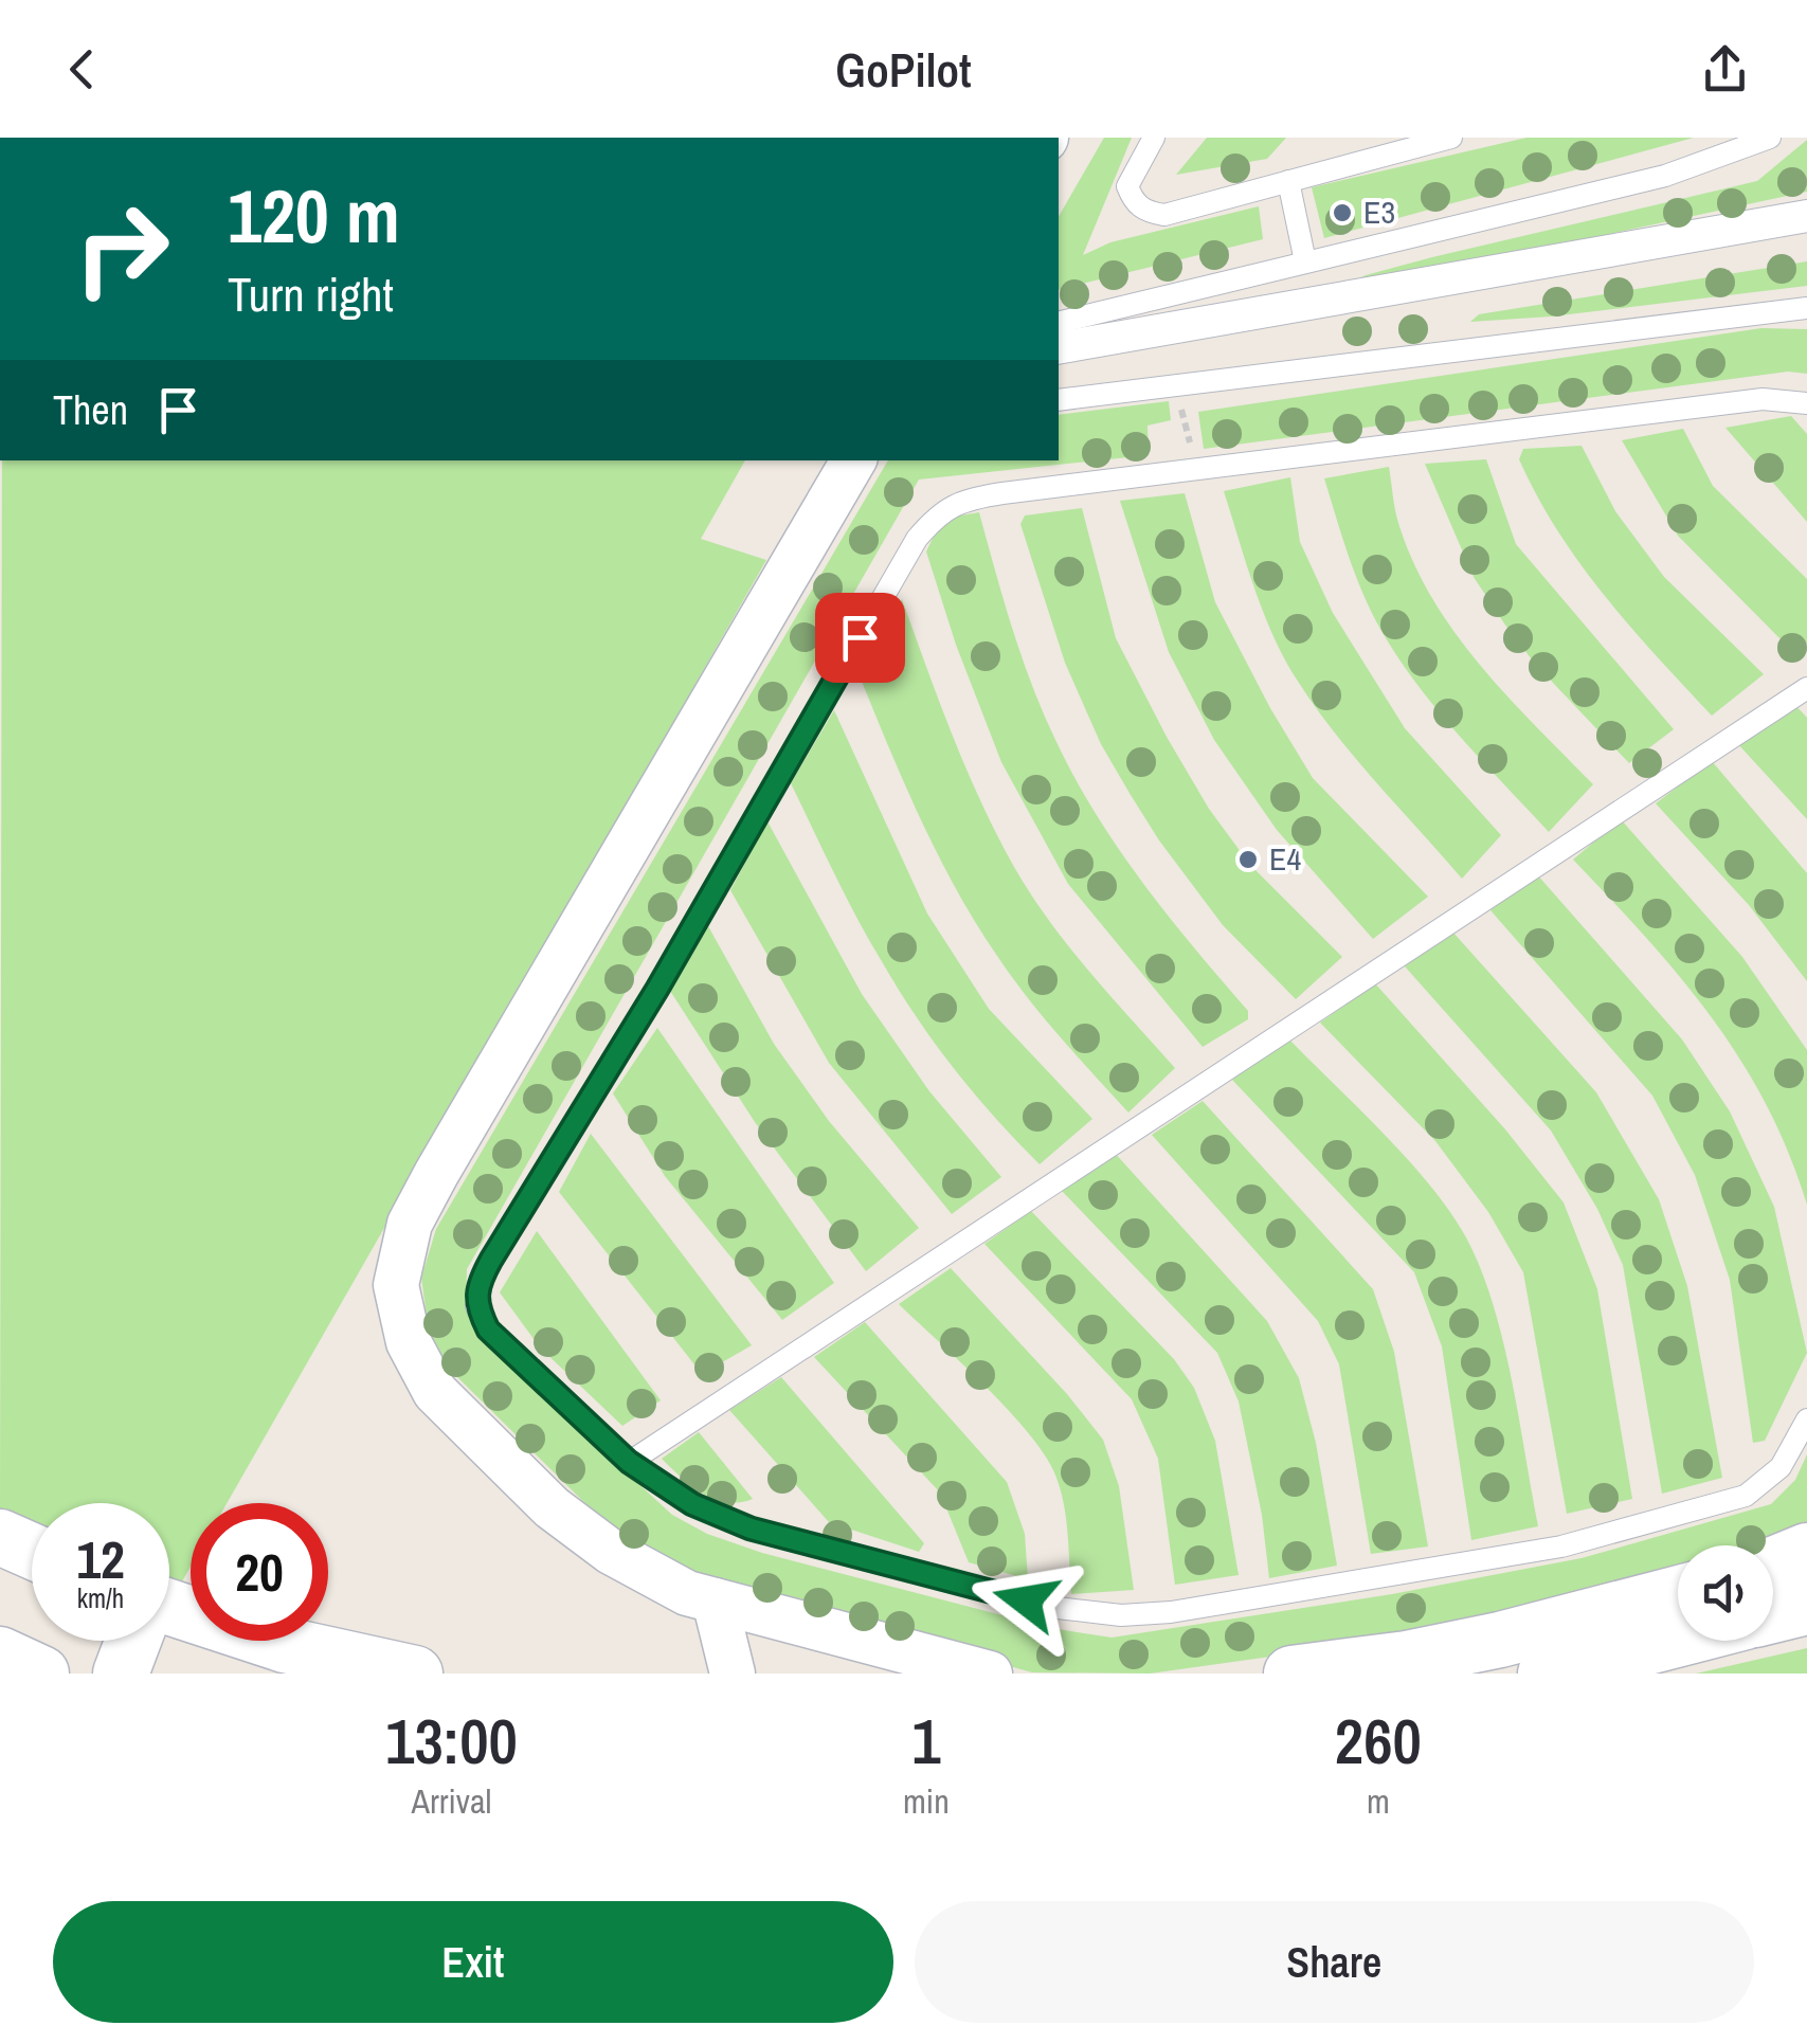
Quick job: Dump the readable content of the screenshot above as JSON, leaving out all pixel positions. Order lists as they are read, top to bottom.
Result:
{
  "places": ["E3", "E4"],
  "page": {
    "header": "GoPilot",
    "turn": ["120 m", "Turn right"],
    "then": "Then",
    "speed": "12 km/h",
    "limit": "20",
    "eta": [
      "13:00",
      "Arrival",
      "1",
      "min",
      "260",
      "m"
    ],
    "buttons": ["Exit", "Share"]
  }
}
